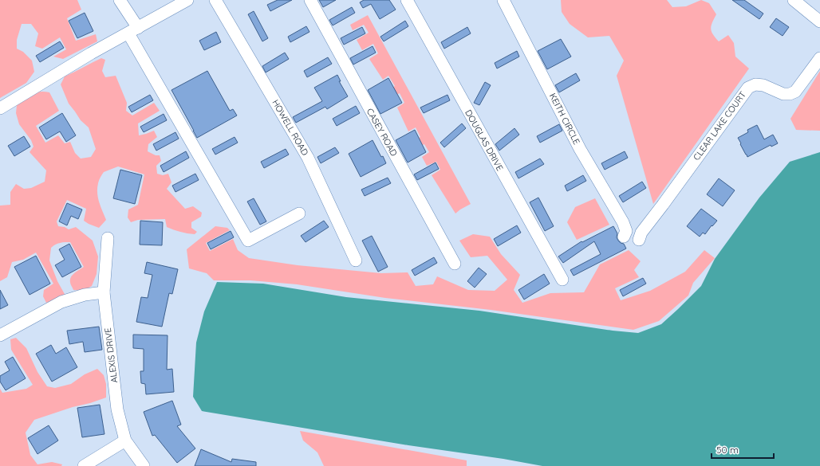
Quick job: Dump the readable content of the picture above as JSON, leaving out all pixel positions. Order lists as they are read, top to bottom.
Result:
{
  "streets": {
    "street": [
      "KEITH CIRCLE",
      "CLEAR LAKE COURT",
      "HOWELL ROAD",
      "CASEY ROAD",
      "DOUGLAS DRIVE",
      "ALEXIS DRIVE"
    ]
  },
  "scale_bar": "50 m"
}
